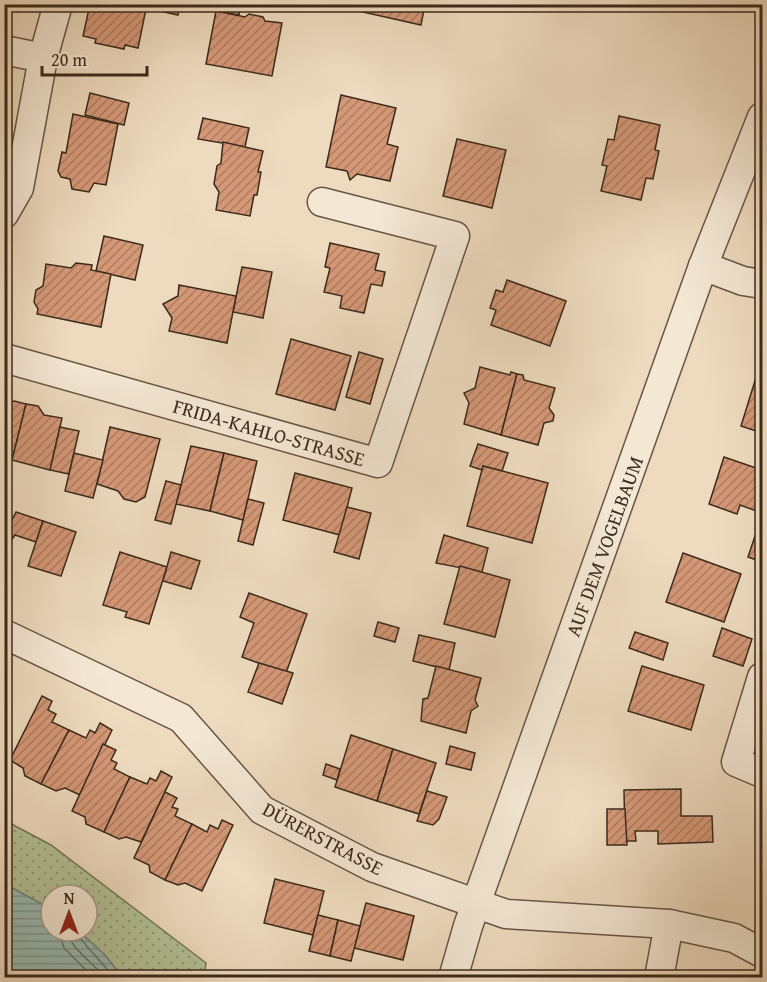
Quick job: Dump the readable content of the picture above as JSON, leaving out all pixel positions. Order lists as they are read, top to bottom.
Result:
{
  "streets": {
    "street": ["FRIDA-KAHLO-STRASSE", "AUF DEM VOGELBAUM", "DÜRERSTRASSE"]
  },
  "crossings": [
    ["AUF DEM VOGELBAUM", "DÜRERSTRASSE"]
  ],
  "scale_bar": "20 m",
  "north": "top"
}
